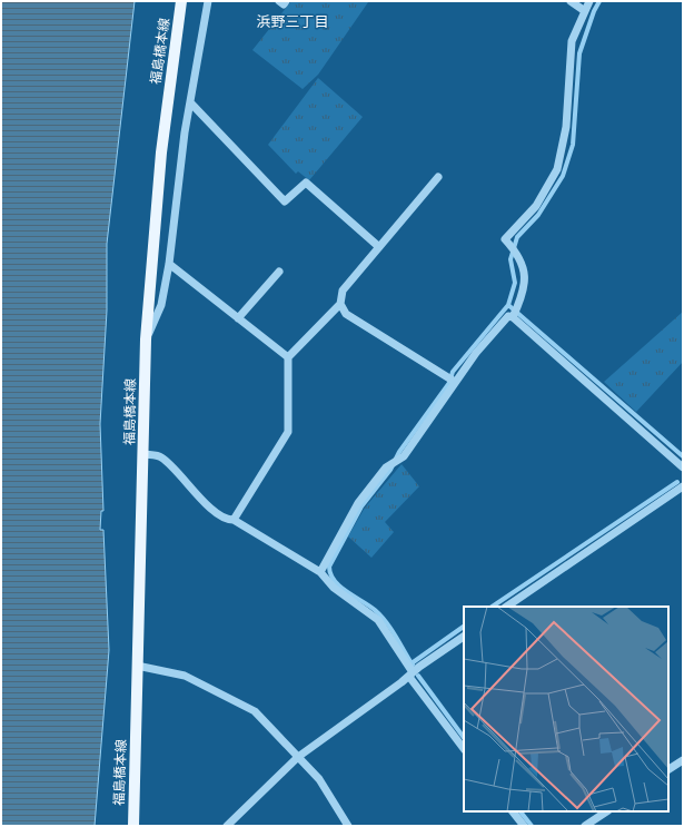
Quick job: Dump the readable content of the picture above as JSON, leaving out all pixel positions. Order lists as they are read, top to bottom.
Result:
{
  "streets": {
    "main road": ["福島橋本線"]
  },
  "districts": ["浜野三丁目"]
}
